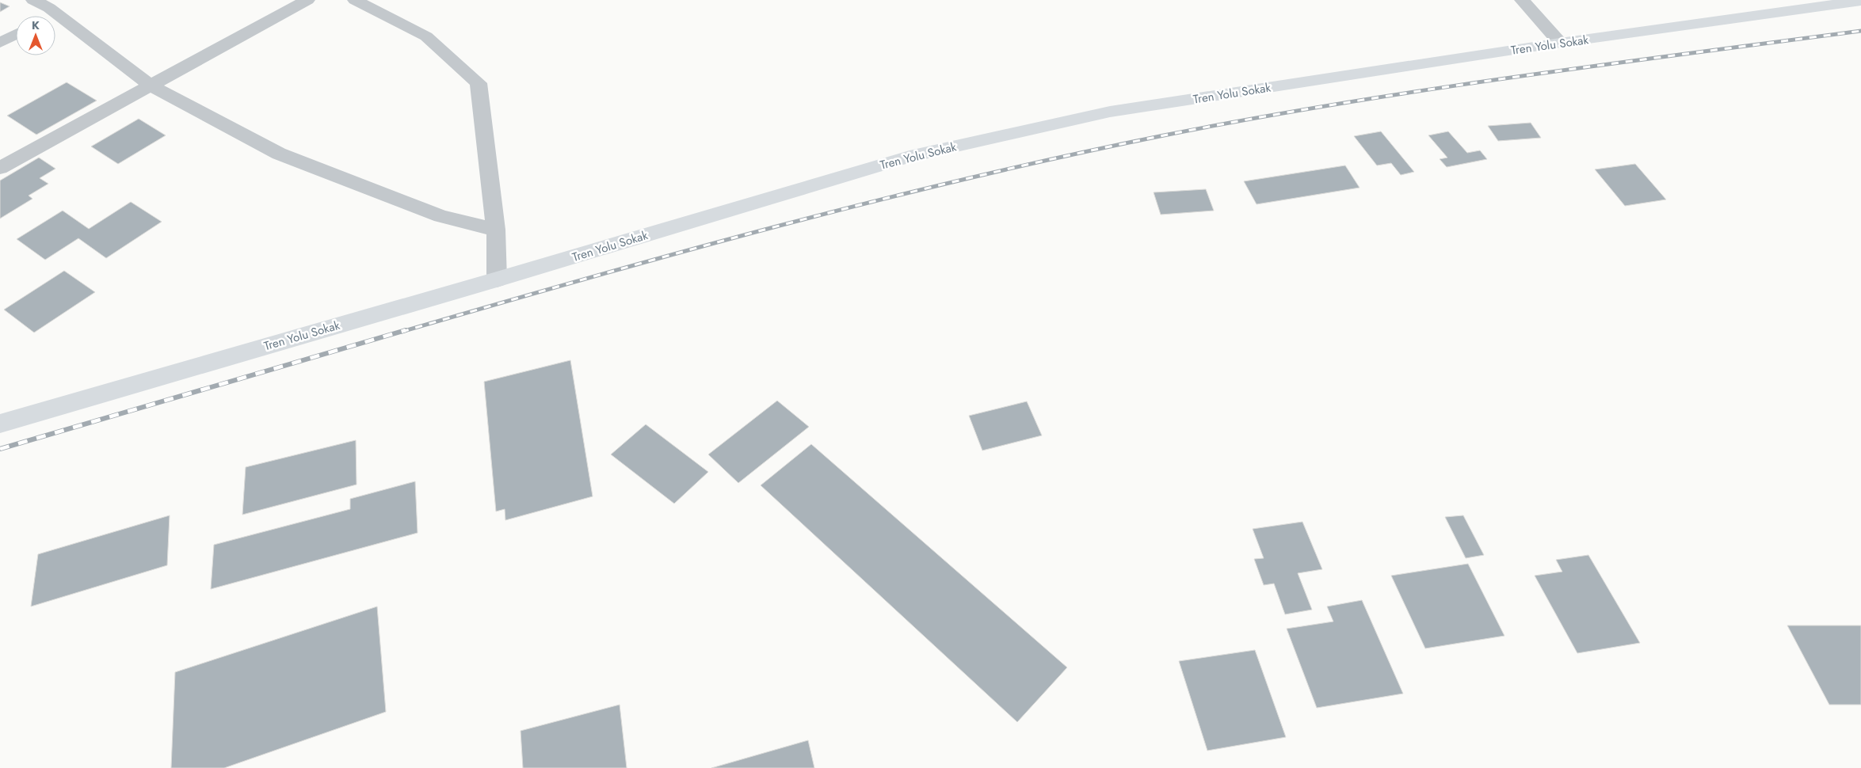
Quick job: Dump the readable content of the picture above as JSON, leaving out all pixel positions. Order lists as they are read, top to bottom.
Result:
{
  "streets": {
    "street": ["Tren Yolu Sokak"]
  },
  "north": "top"
}
